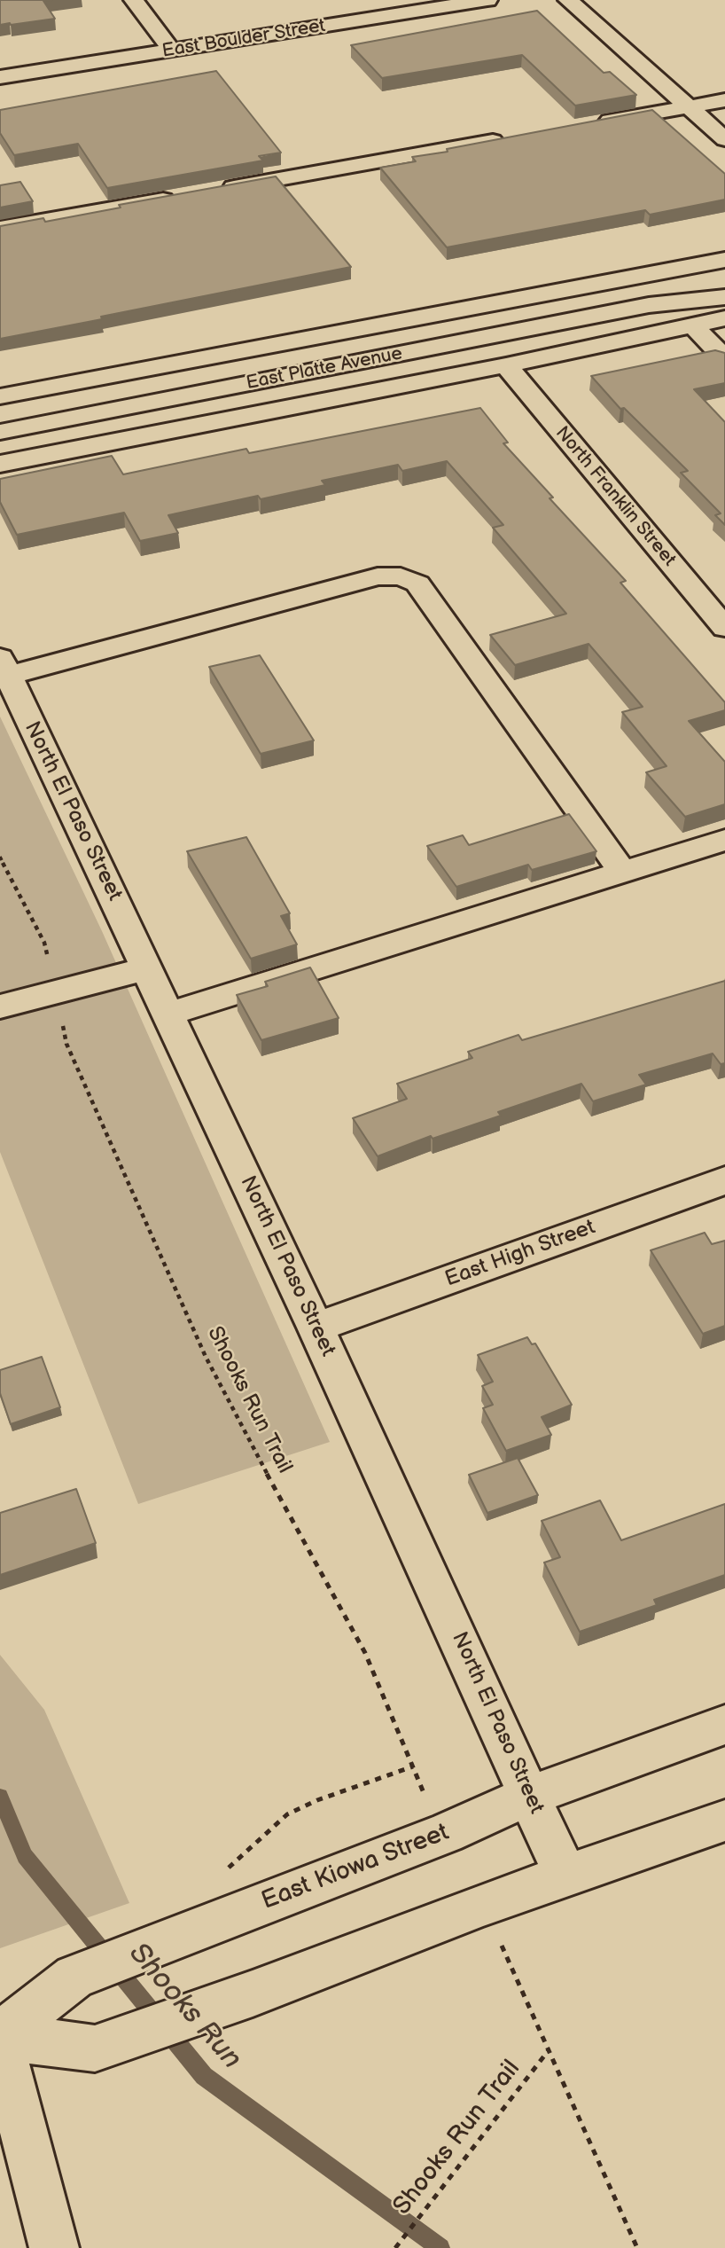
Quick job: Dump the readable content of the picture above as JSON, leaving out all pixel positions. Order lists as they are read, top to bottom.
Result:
{
  "streets": {
    "street": [
      "East Boulder Street",
      "East Platte Avenue",
      "North Franklin Street",
      "North El Paso Street",
      "East High Street",
      "East Kiowa Street"
    ],
    "path": ["Shooks Run Trail"]
  },
  "crossings": [
    ["North El Paso Street", "East High Street"],
    ["North El Paso Street", "East Kiowa Street"]
  ],
  "water": ["Shooks Run"]
}
